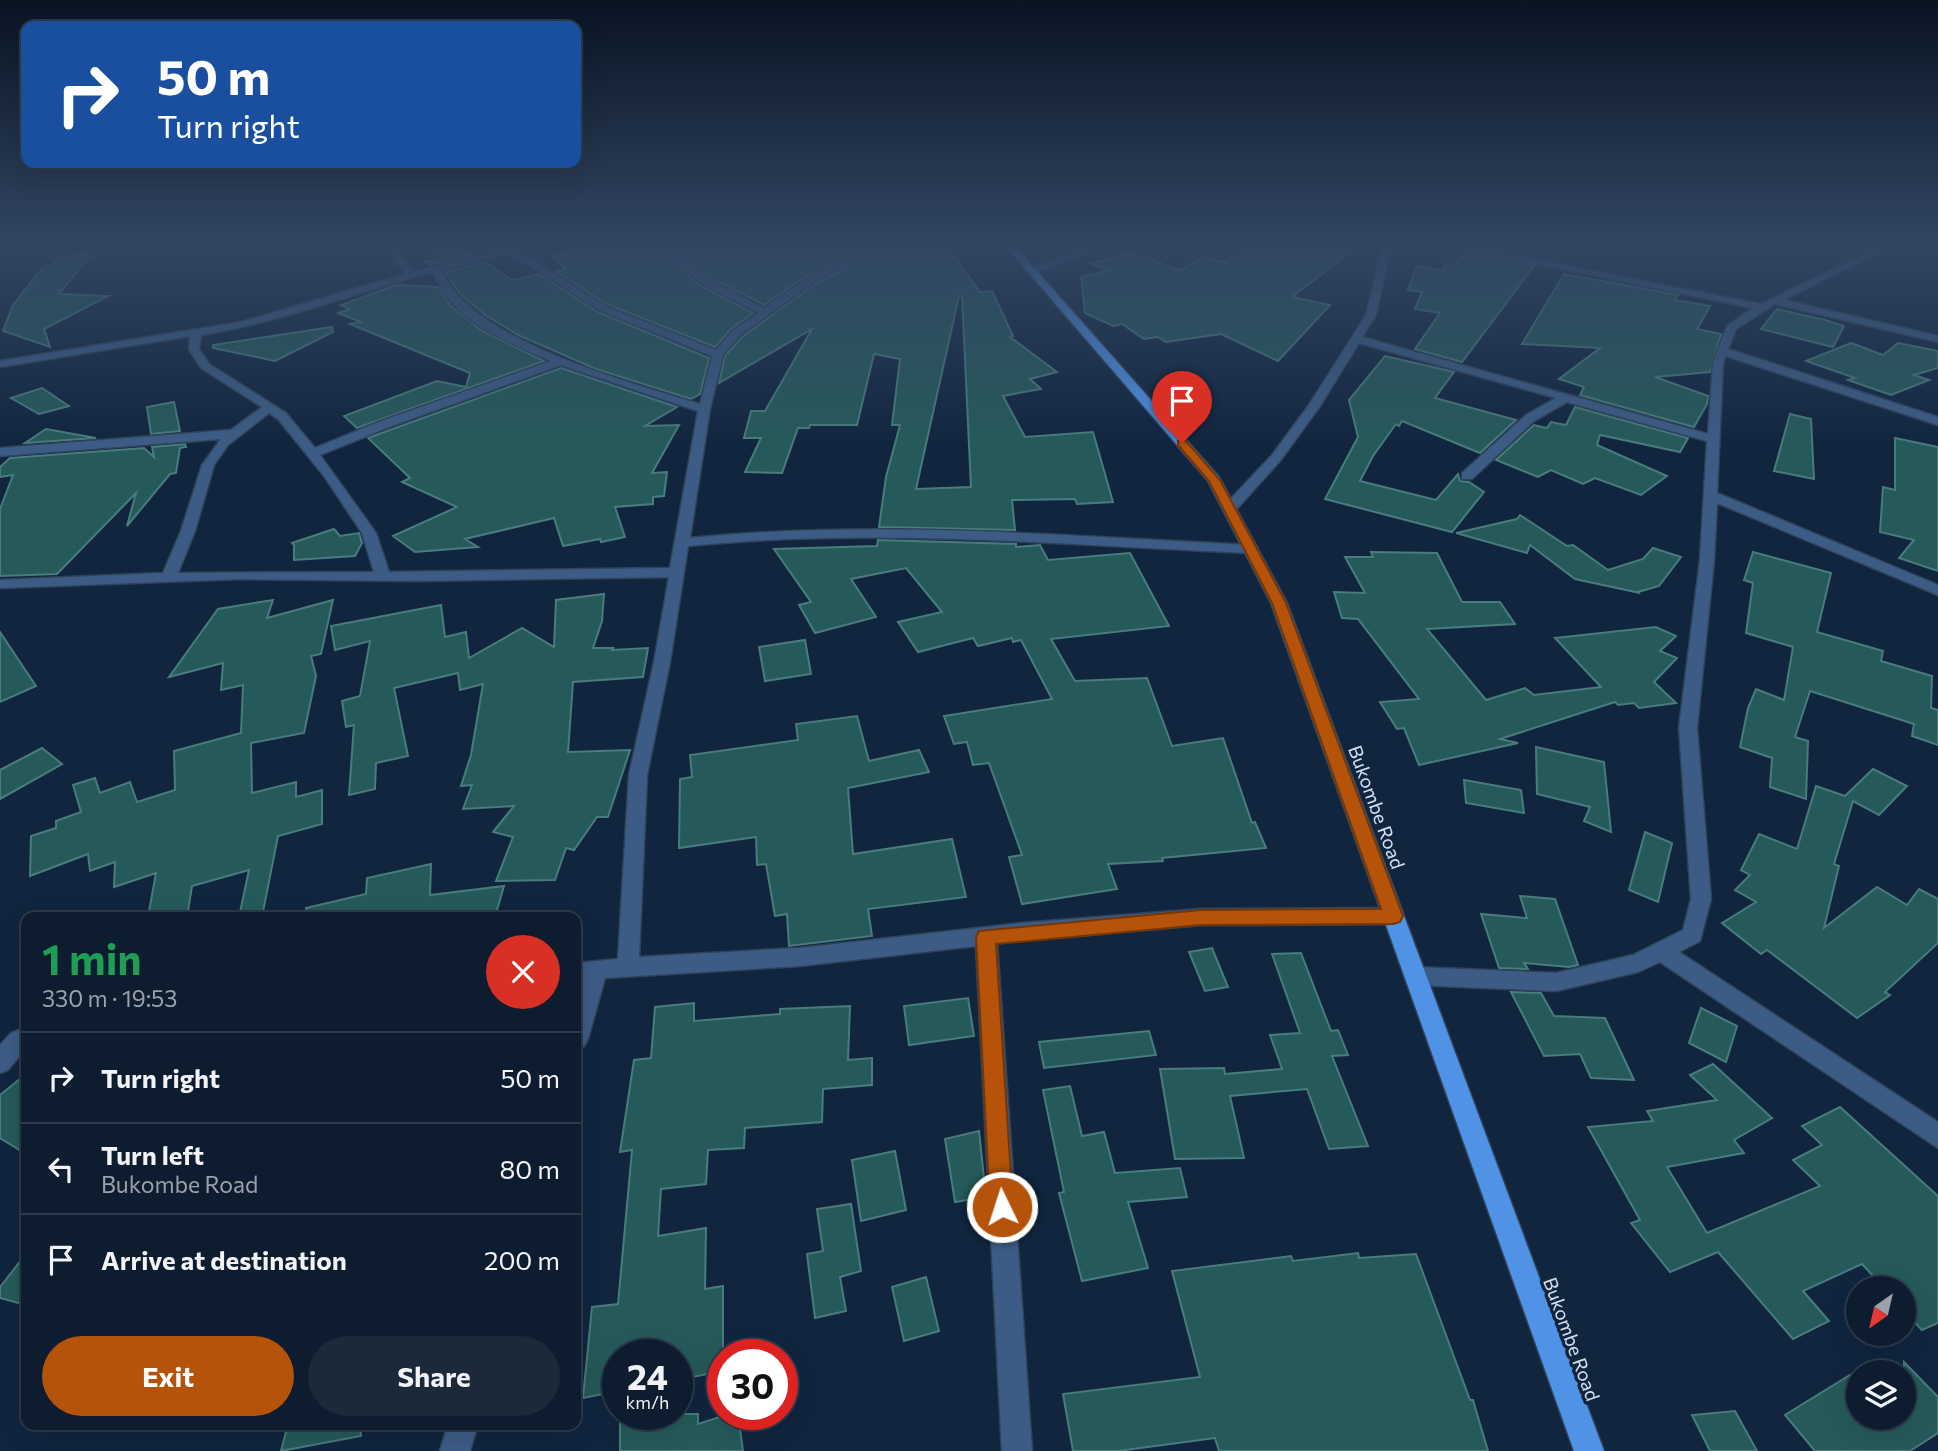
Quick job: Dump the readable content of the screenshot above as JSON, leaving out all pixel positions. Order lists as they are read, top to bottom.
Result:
{
  "streets": {
    "main road": ["Bukombe Road"]
  },
  "north": "bottom left",
  "page": {
    "turn": ["50 m", "Turn right"],
    "heading": ["1 min", "330 m · 19:53"],
    "list": [
      {
        "name": "Turn right",
        "value": "50 m"
      },
      {
        "name": "Turn left",
        "note": "Bukombe Road",
        "value": "80 m"
      },
      {
        "name": "Arrive at destination",
        "value": "200 m"
      }
    ],
    "buttons": ["Exit", "Share"],
    "speed": "24 km/h",
    "limit": "30"
  }
}
